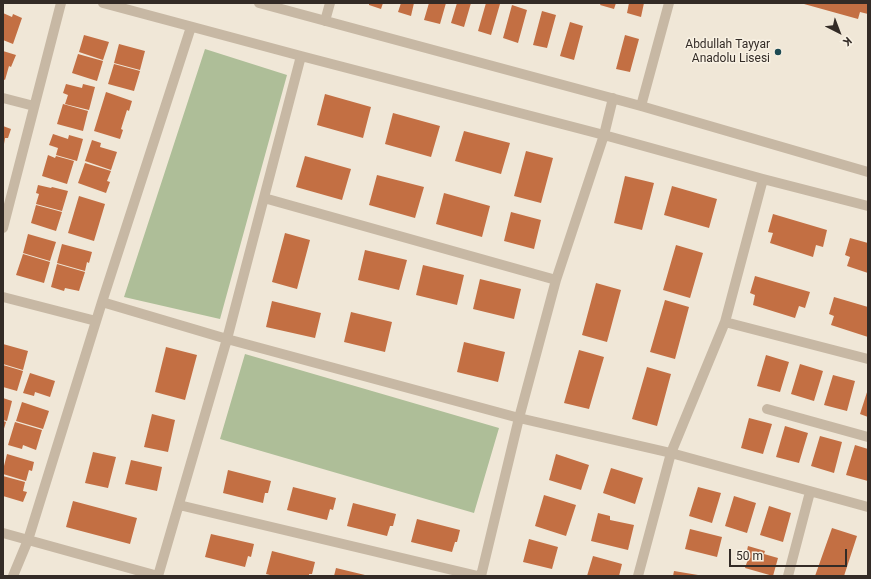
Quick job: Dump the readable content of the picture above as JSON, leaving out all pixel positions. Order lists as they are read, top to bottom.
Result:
{
  "places": ["Abdullah Tayyar Anadolu Lisesi"],
  "scale_bar": "50 m",
  "north": "bottom right"
}
